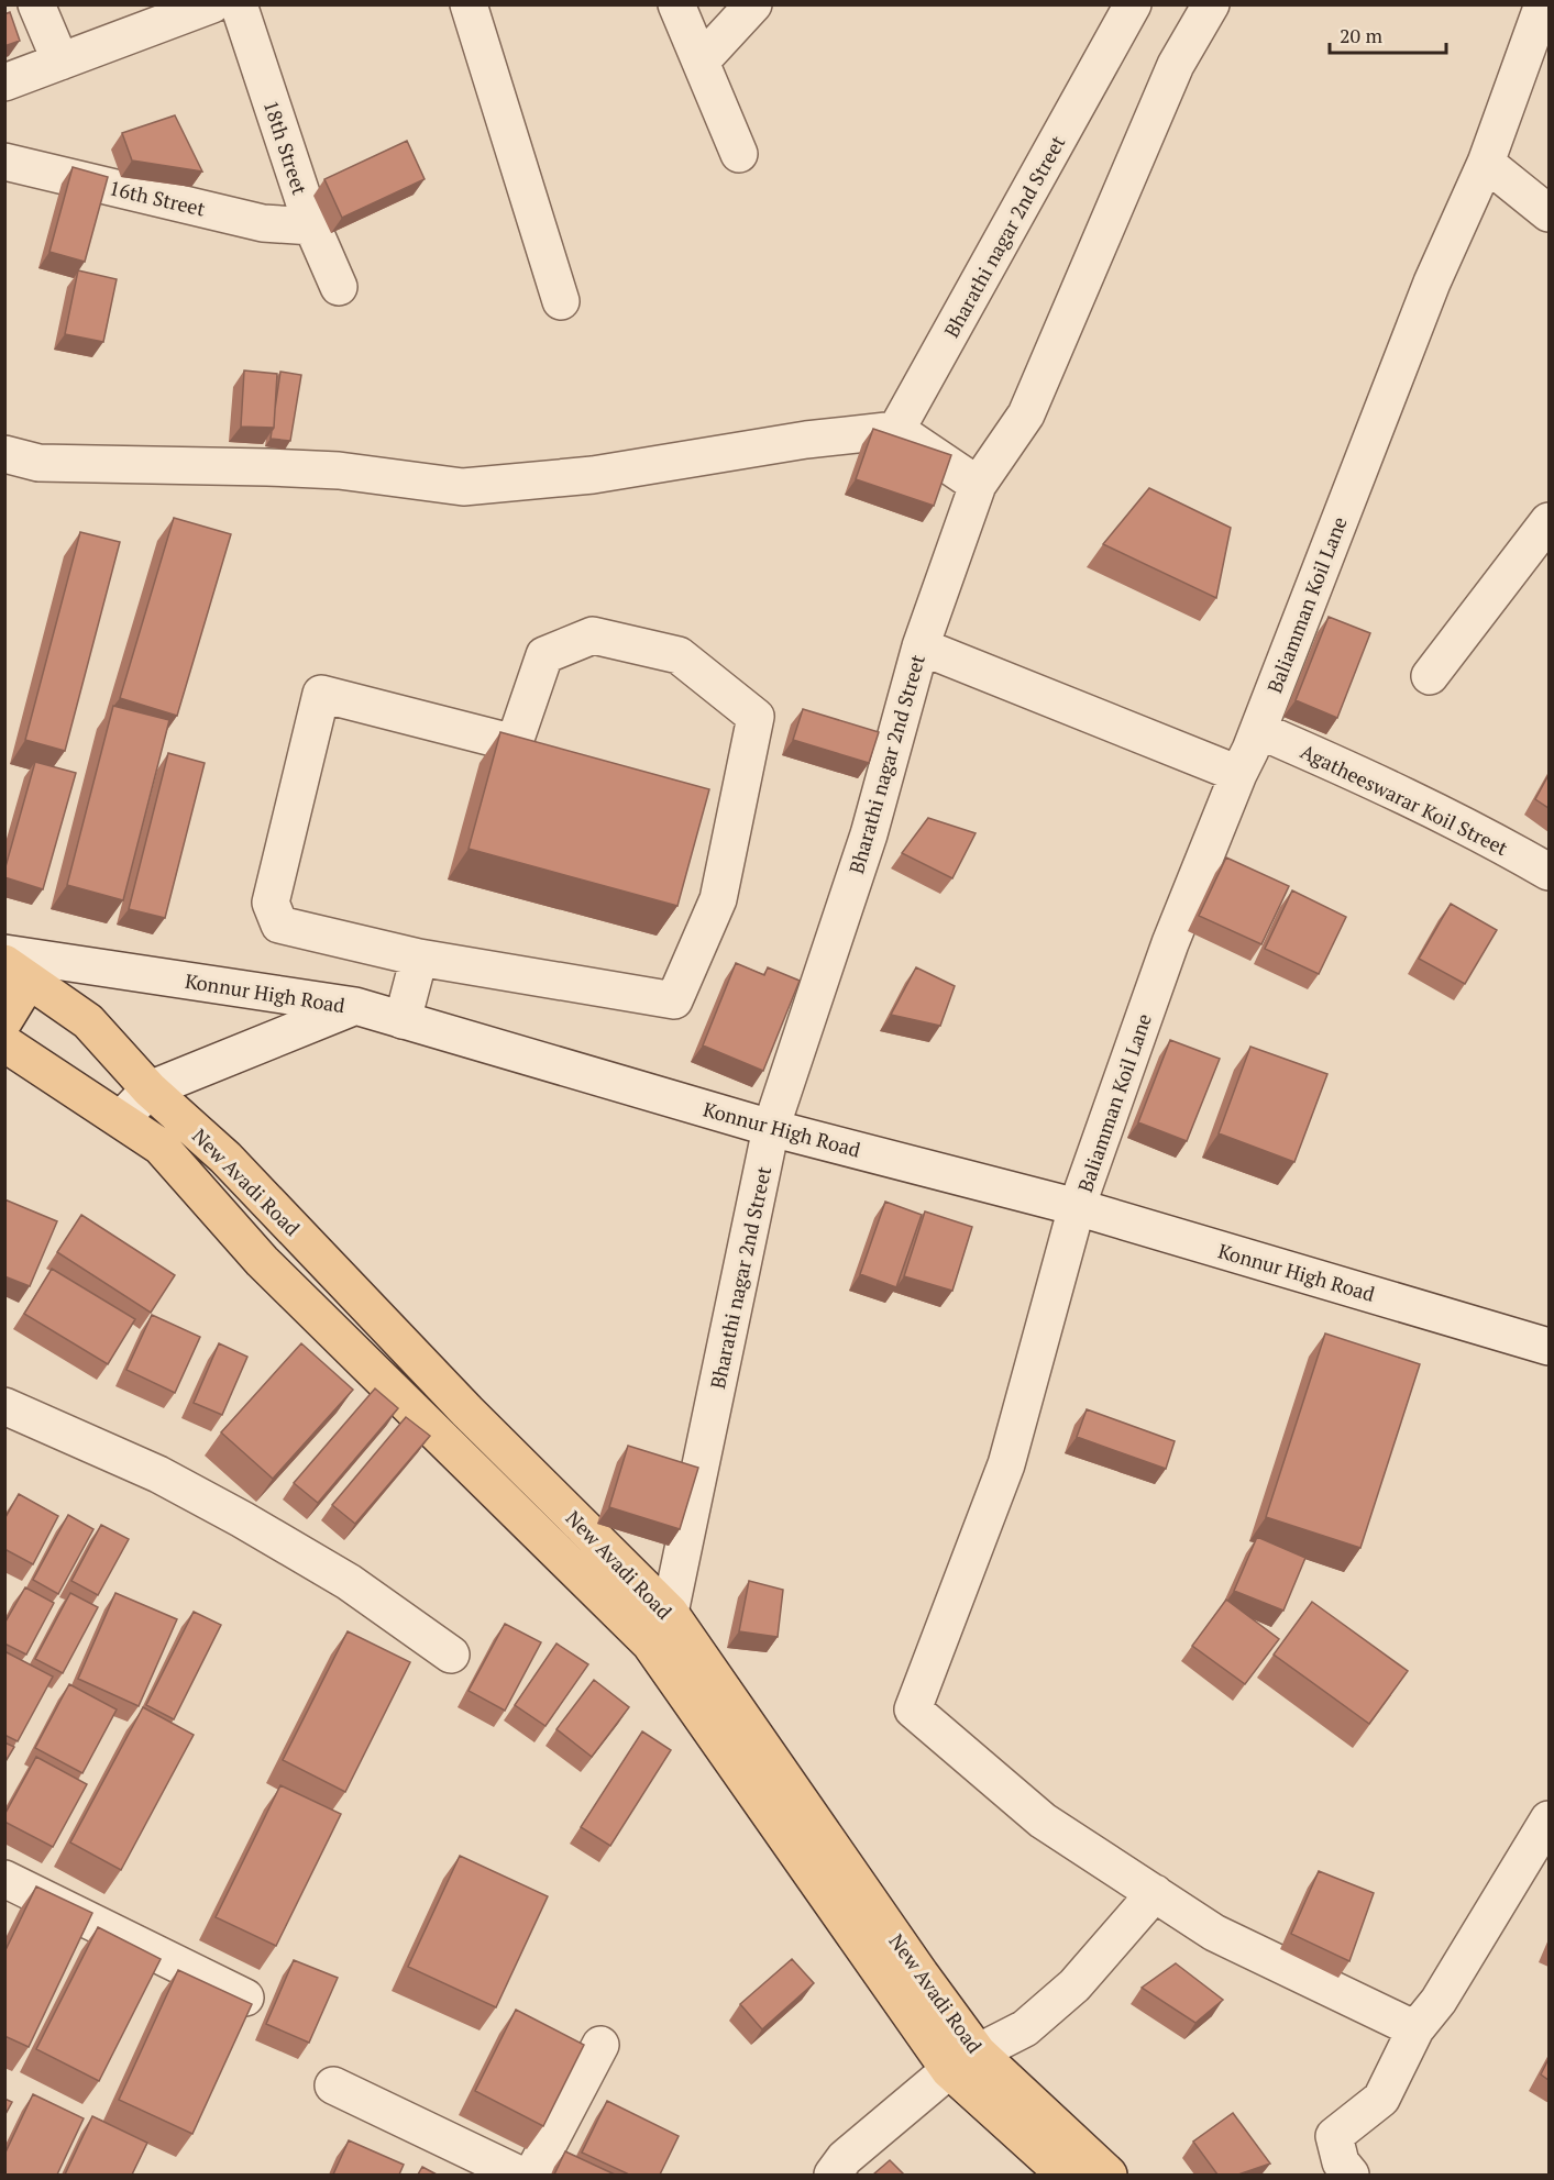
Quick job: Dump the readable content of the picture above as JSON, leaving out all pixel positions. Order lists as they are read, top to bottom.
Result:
{
  "streets": {
    "main road": ["New Avadi Road"],
    "street": [
      "18th Street",
      "16th Street",
      "Bharathi nagar 2nd Street",
      "Baliamman Koil Lane",
      "Agatheeswarar Koil Street",
      "Konnur High Road"
    ]
  },
  "crossings": [
    ["18th Street", "16th Street"],
    ["Bharathi nagar 2nd Street", "Konnur High Road"],
    ["Bharathi nagar 2nd Street", "New Avadi Road"],
    ["Baliamman Koil Lane", "Agatheeswarar Koil Street"],
    ["Baliamman Koil Lane", "Konnur High Road"]
  ],
  "scale_bar": "20 m"
}
